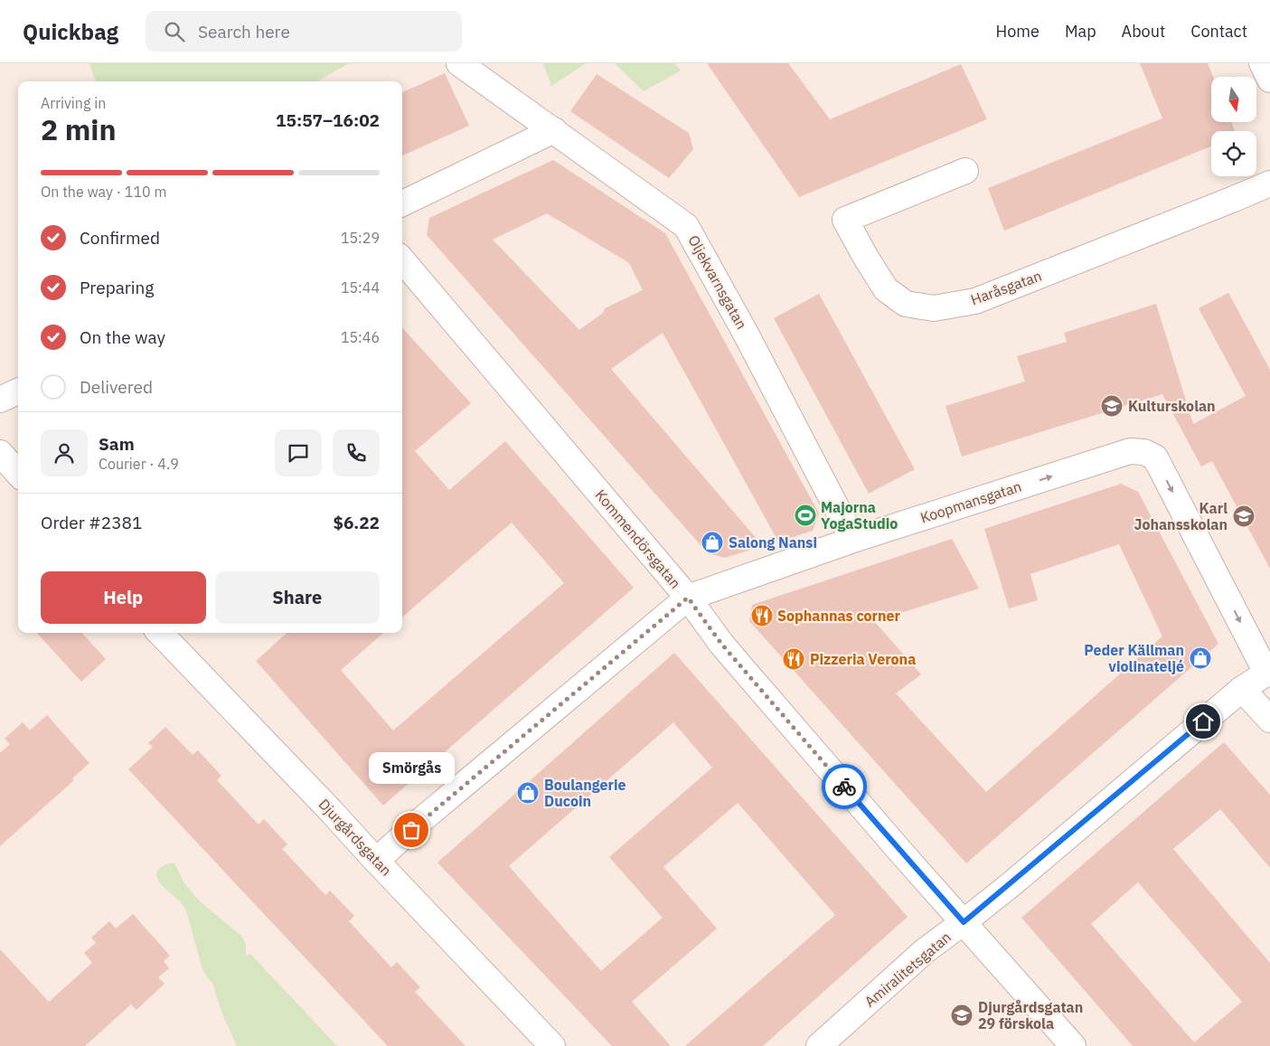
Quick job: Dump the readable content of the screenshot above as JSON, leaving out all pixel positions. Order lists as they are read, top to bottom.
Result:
{
  "streets": {
    "street": [
      "Oljekvarnsgatan",
      "Haråsgatan",
      "Koopmansgatan",
      "Kommendörsgatan",
      "Djurgårdsgatan",
      "Amiralitetsgatan"
    ]
  },
  "crossings": [
    ["Oljekvarnsgatan", "Koopmansgatan"],
    ["Koopmansgatan", "Kommendörsgatan"],
    ["Koopmansgatan", "Djurgårdsgatan"],
    ["Koopmansgatan", "Amiralitetsgatan"],
    ["Kommendörsgatan", "Amiralitetsgatan"]
  ],
  "places": {
    "school or university": ["Kulturskolan", "Karl Johansskolan", "Djurgårdsgatan 29 förskola"],
    "sports": ["Majorna YogaStudio"],
    "shop": ["Salong Nansi", "Peder Källman violinateljé", "Boulangerie Ducoin"],
    "restaurant": ["Sophannas corner", "Pizzeria Verona"],
    "other": ["Smörgås"]
  },
  "north": "bottom",
  "page": {
    "header": "Quickbag",
    "search": "Search here",
    "nav": [
      "Home",
      "Map",
      "About",
      "Contact"
    ],
    "heading": ["2 min", "Arriving in", "15:57–16:02"],
    "panel": [
      "Sam",
      "Courier · 4.9",
      "Order #2381",
      "$6.22"
    ],
    "bar": "On the way · 110 m",
    "list": [
      ["Confirmed", "15:29"],
      ["Preparing", "15:44"],
      ["On the way", "15:46"],
      "Delivered"
    ],
    "buttons": ["Help", "Share"],
    "bubble": "Smörgås"
  }
}
